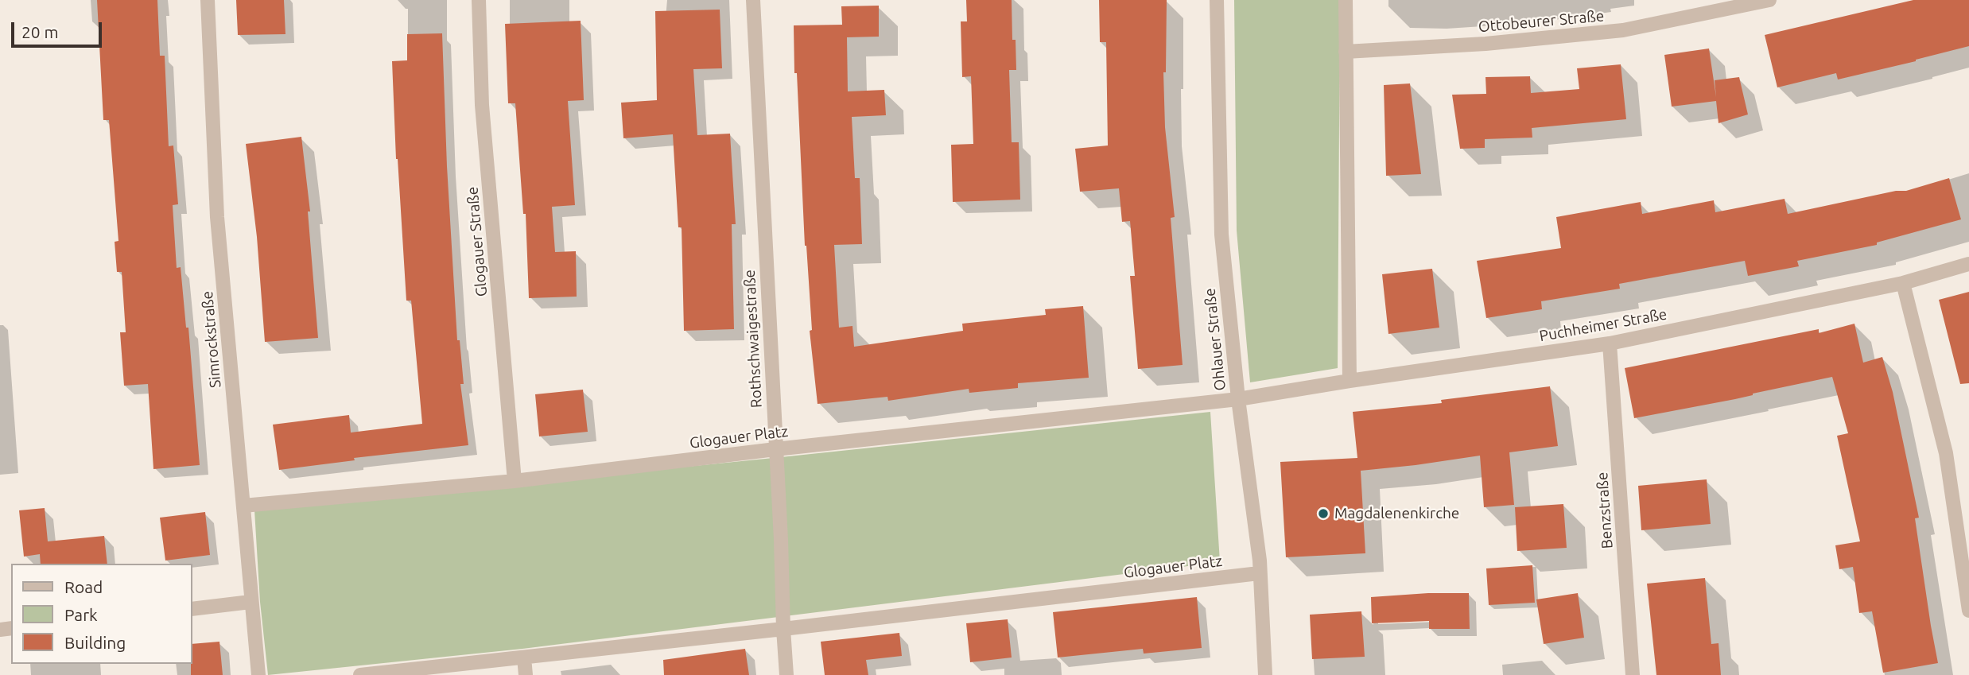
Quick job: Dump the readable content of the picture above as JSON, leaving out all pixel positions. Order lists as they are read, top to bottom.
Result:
{
  "streets": {
    "street": [
      "Ottobeurer Straße",
      "Glogauer Straße",
      "Puchheimer Straße",
      "Rothschwaigestraße",
      "Simrockstraße",
      "Ohlauer Straße",
      "Glogauer Platz",
      "Benzstraße"
    ]
  },
  "crossings": [
    ["Glogauer Straße", "Glogauer Platz"],
    ["Puchheimer Straße", "Ohlauer Straße"],
    ["Puchheimer Straße", "Glogauer Platz"],
    ["Puchheimer Straße", "Benzstraße"],
    ["Rothschwaigestraße", "Glogauer Platz"],
    ["Simrockstraße", "Glogauer Platz"],
    ["Ohlauer Straße", "Glogauer Platz"]
  ],
  "places": ["Magdalenenkirche"],
  "legend": ["Road", "Park", "Building"],
  "scale_bar": "20 m"
}
